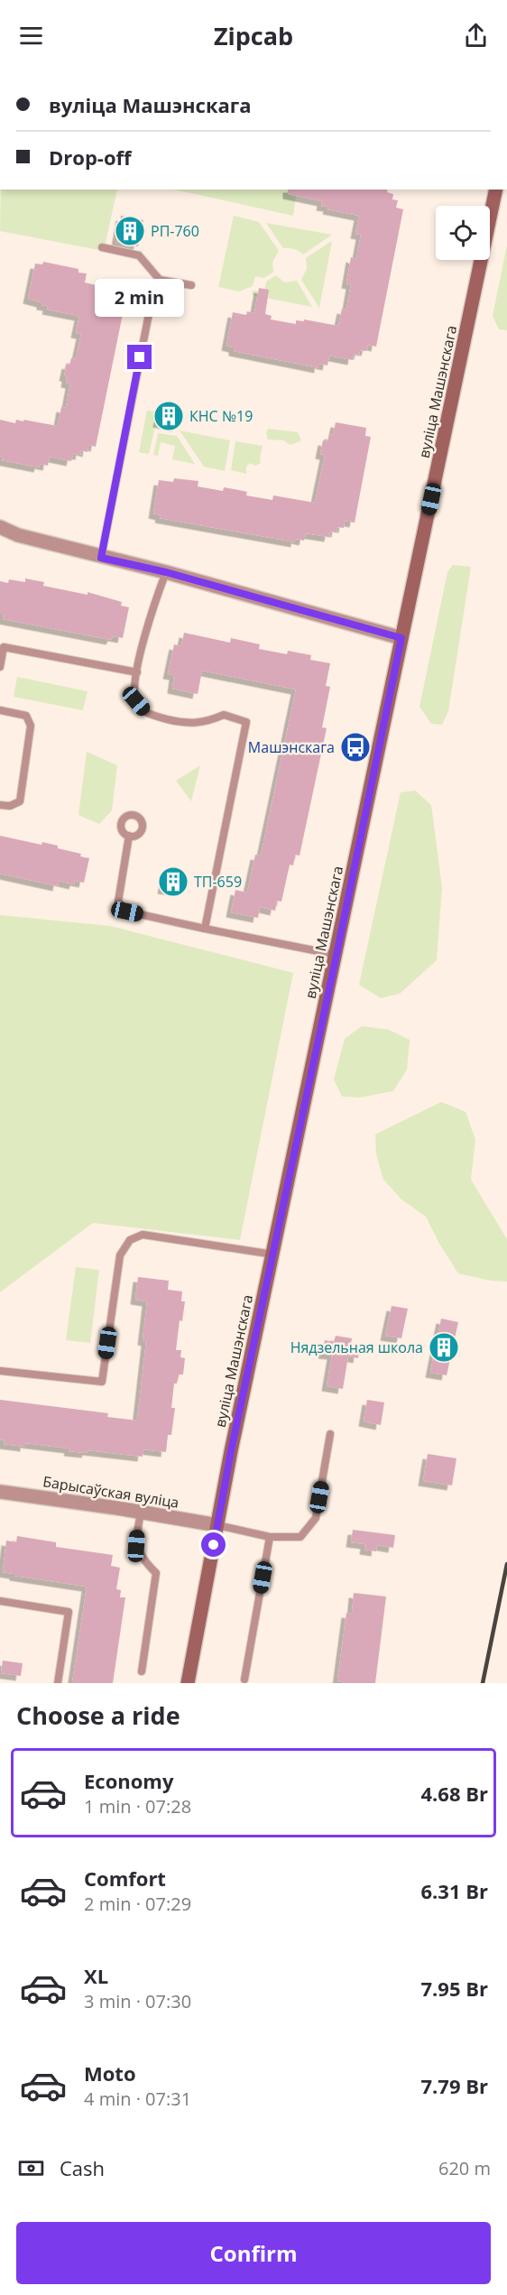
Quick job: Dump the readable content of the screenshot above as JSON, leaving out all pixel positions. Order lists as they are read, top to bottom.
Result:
{
  "streets": {
    "main road": ["вуліца Машэнскага"],
    "street": ["Барысаўская вуліца"]
  },
  "crossings": [
    ["вуліца Машэнскага", "Барысаўская вуліца"]
  ],
  "places": {
    "building": [
      "РП-760",
      "КНС №19",
      "ТП-659",
      "Нядзельная школа"
    ],
    "bus stop": ["Машэнскага"]
  },
  "page": {
    "header": "Zipcab",
    "banner": ["вуліца Машэнскага", "Drop-off"],
    "bubble": "2 min",
    "heading": "Choose a ride",
    "list": [
      {
        "name": "Economy",
        "note": "1 min · 07:28",
        "value": "4.68 Br"
      },
      {
        "name": "Comfort",
        "note": "2 min · 07:29",
        "value": "6.31 Br"
      },
      {
        "name": "XL",
        "note": "3 min · 07:30",
        "value": "7.95 Br"
      },
      {
        "name": "Moto",
        "note": "4 min · 07:31",
        "value": "7.79 Br"
      }
    ],
    "pay": ["Cash", "620 m"],
    "buttons": "Confirm"
  }
}
